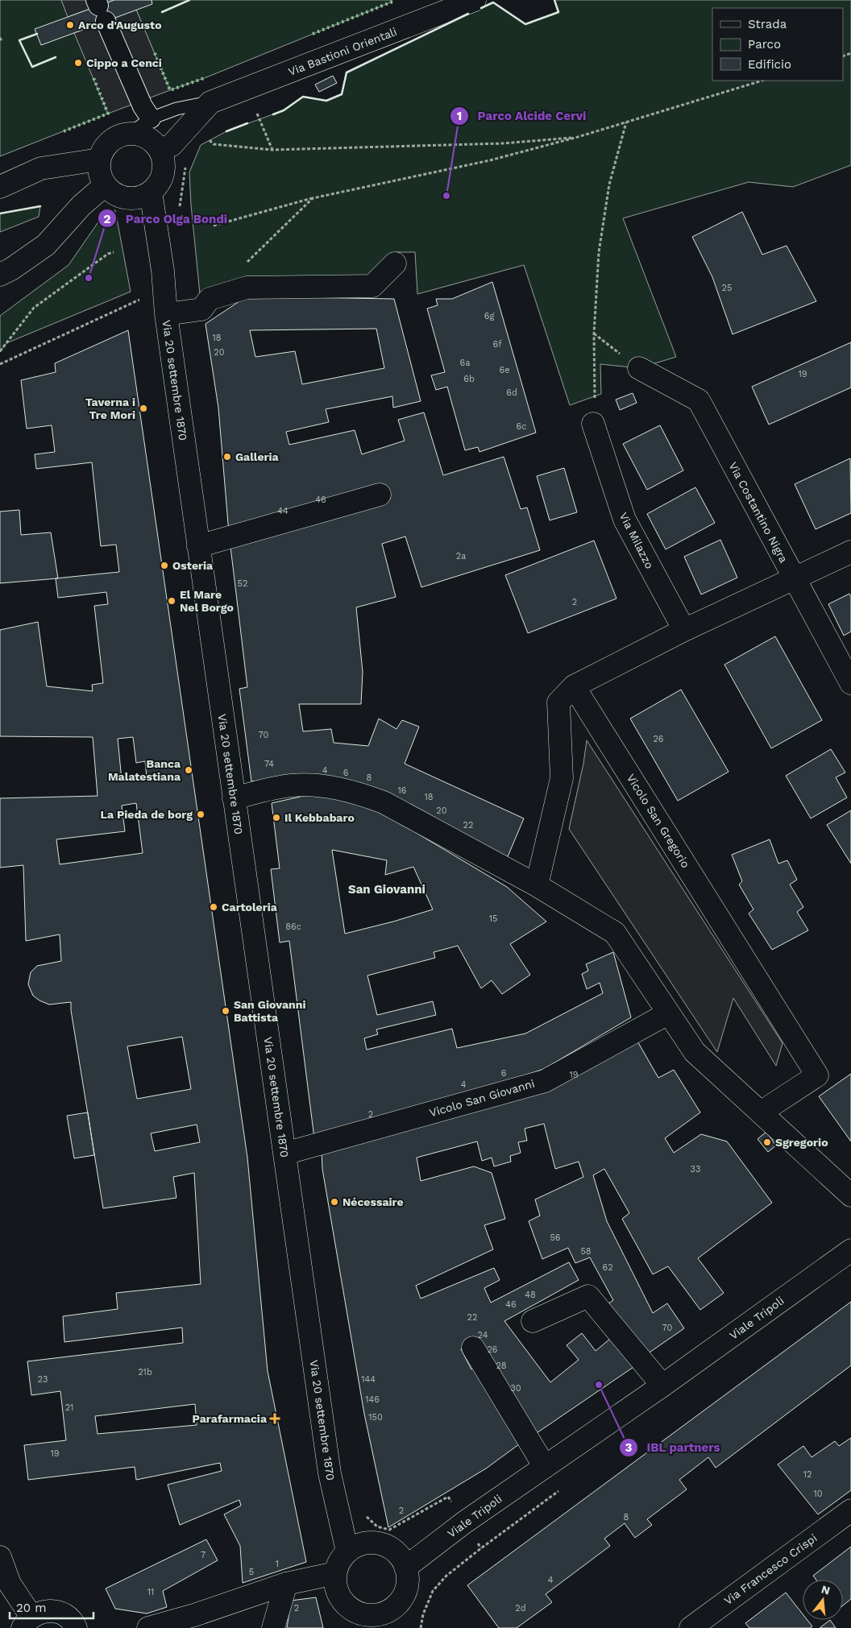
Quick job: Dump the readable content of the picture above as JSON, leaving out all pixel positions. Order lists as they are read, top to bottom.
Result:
{
  "streets": {
    "street": [
      "Via Bastioni Orientali",
      "Via 20 settembre 1870",
      "Via Costantino Nigra",
      "Via Milazzo",
      "Vicolo San Gregorio",
      "Vicolo San Giovanni",
      "Viale Tripoli",
      "Via Francesco Crispi"
    ]
  },
  "crossings": [
    ["Via 20 settembre 1870", "Vicolo San Giovanni"],
    ["Via 20 settembre 1870", "Viale Tripoli"]
  ],
  "districts": ["San Giovanni"],
  "places": {
    "other": [
      "Arco d'Augusto",
      "Cippo a Cenci",
      "Parco Alcide Cervi",
      "Parco Olga Bondi",
      "Taverna i Tre Mori",
      "Galleria",
      "Osteria",
      "El Mare Nel Borgo",
      "Banca Malatestiana",
      "La Pieda de borg",
      "Il Kebbabaro",
      "Cartoleria",
      "San Giovanni Battista",
      "Sgregorio",
      "Nécessaire",
      "IBL partners"
    ],
    "health": ["Parafarmacia"]
  },
  "house_numbers": [
    "25",
    "6g",
    "18",
    "6f",
    "20",
    "6a",
    "6e",
    "19",
    "6b",
    "6d",
    "6c",
    "46",
    "44",
    "2a",
    "52",
    "2",
    "70",
    "26",
    "74",
    "4",
    "6",
    "8",
    "16",
    "18",
    "20",
    "22",
    "15",
    "86c",
    "6",
    "19",
    "4",
    "2",
    "33",
    "56",
    "58",
    "62",
    "48",
    "46",
    "22",
    "70",
    "24",
    "26",
    "28",
    "21b",
    "23",
    "144",
    "30",
    "146",
    "21",
    "150",
    "19",
    "12",
    "10",
    "2",
    "8",
    "7",
    "1",
    "5",
    "4",
    "11",
    "2",
    "2d"
  ],
  "legend": ["Strada", "Parco", "Edificio"],
  "scale_bar": "20 m",
  "north": "top"
}
